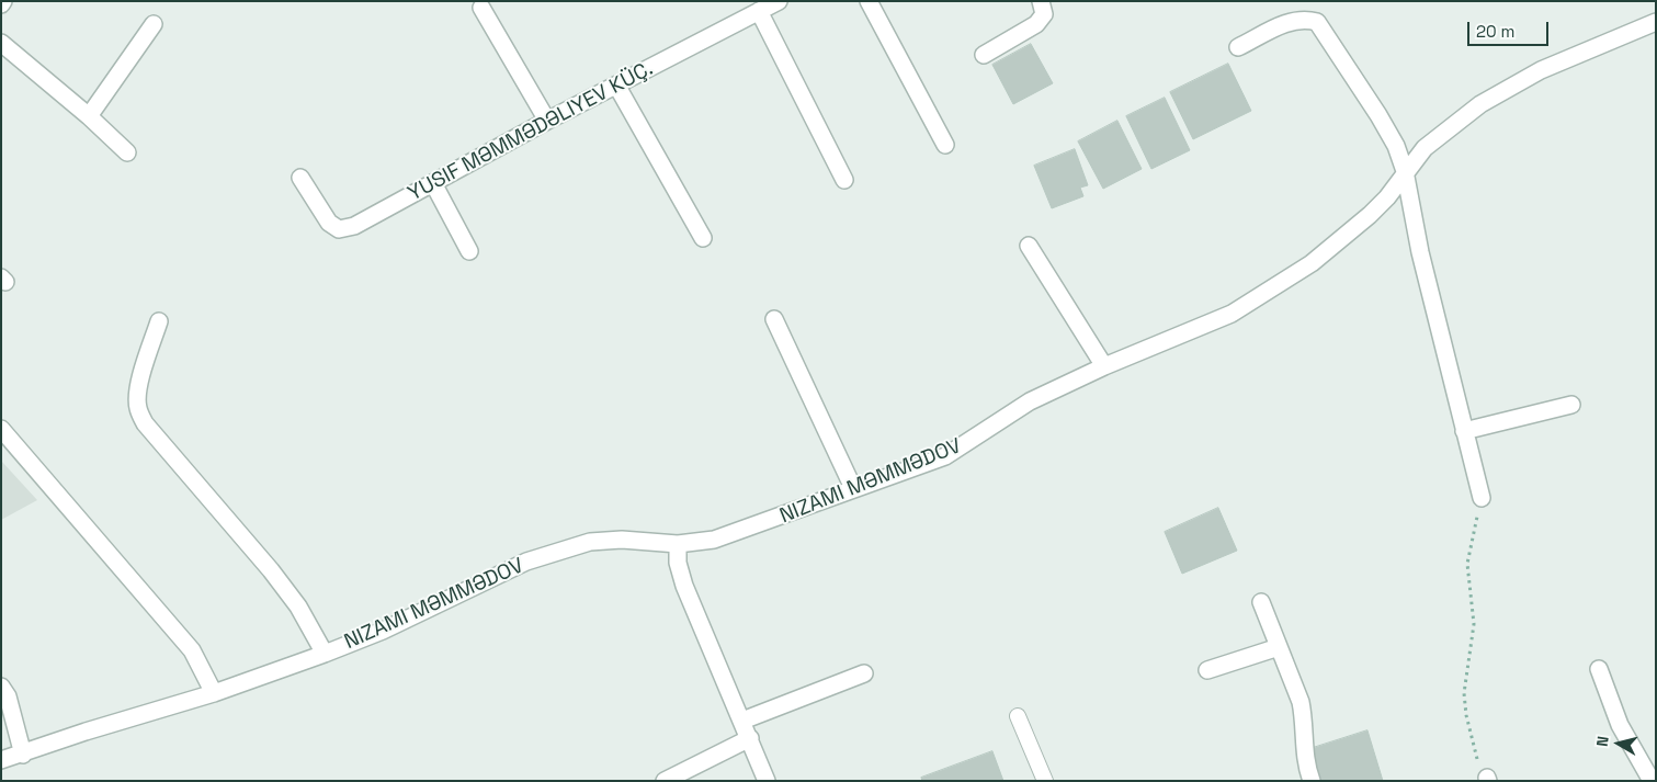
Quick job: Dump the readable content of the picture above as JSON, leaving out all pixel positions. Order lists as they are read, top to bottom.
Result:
{
  "streets": {
    "street": ["YUSIF MƏMMƏDƏLIYEV KÜÇ.", "NIZAMI MƏMMƏDOV"]
  },
  "scale_bar": "20 m",
  "north": "left"
}
